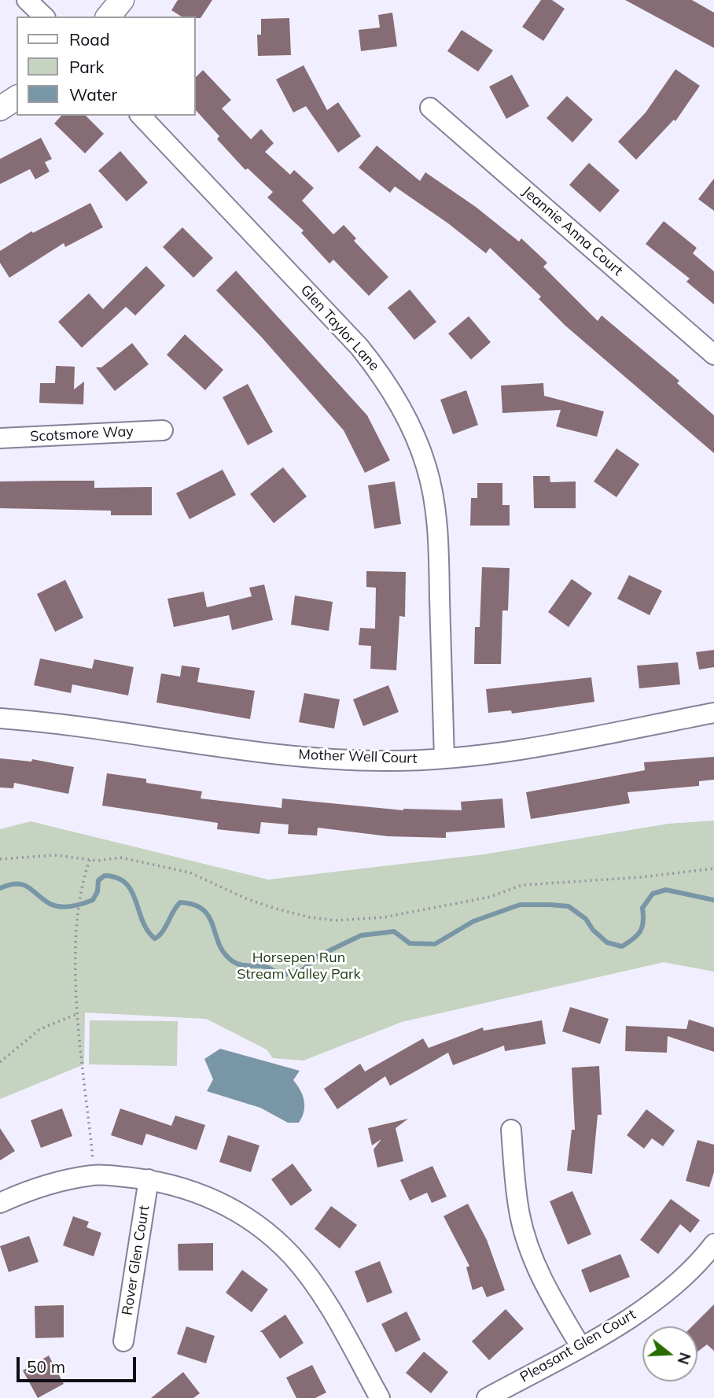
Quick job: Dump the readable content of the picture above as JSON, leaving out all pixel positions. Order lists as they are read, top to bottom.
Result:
{
  "streets": {
    "street": [
      "Jeannie Anna Court",
      "Glen Taylor Lane",
      "Scotsmore Way",
      "Mother Well Court",
      "Rover Glen Court",
      "Pleasant Glen Court"
    ]
  },
  "crossings": [
    ["Glen Taylor Lane", "Mother Well Court"]
  ],
  "parks": ["Horsepen Run Stream Valley Park"],
  "legend": ["Road", "Park", "Water"],
  "scale_bar": "50 m",
  "north": "right"
}
